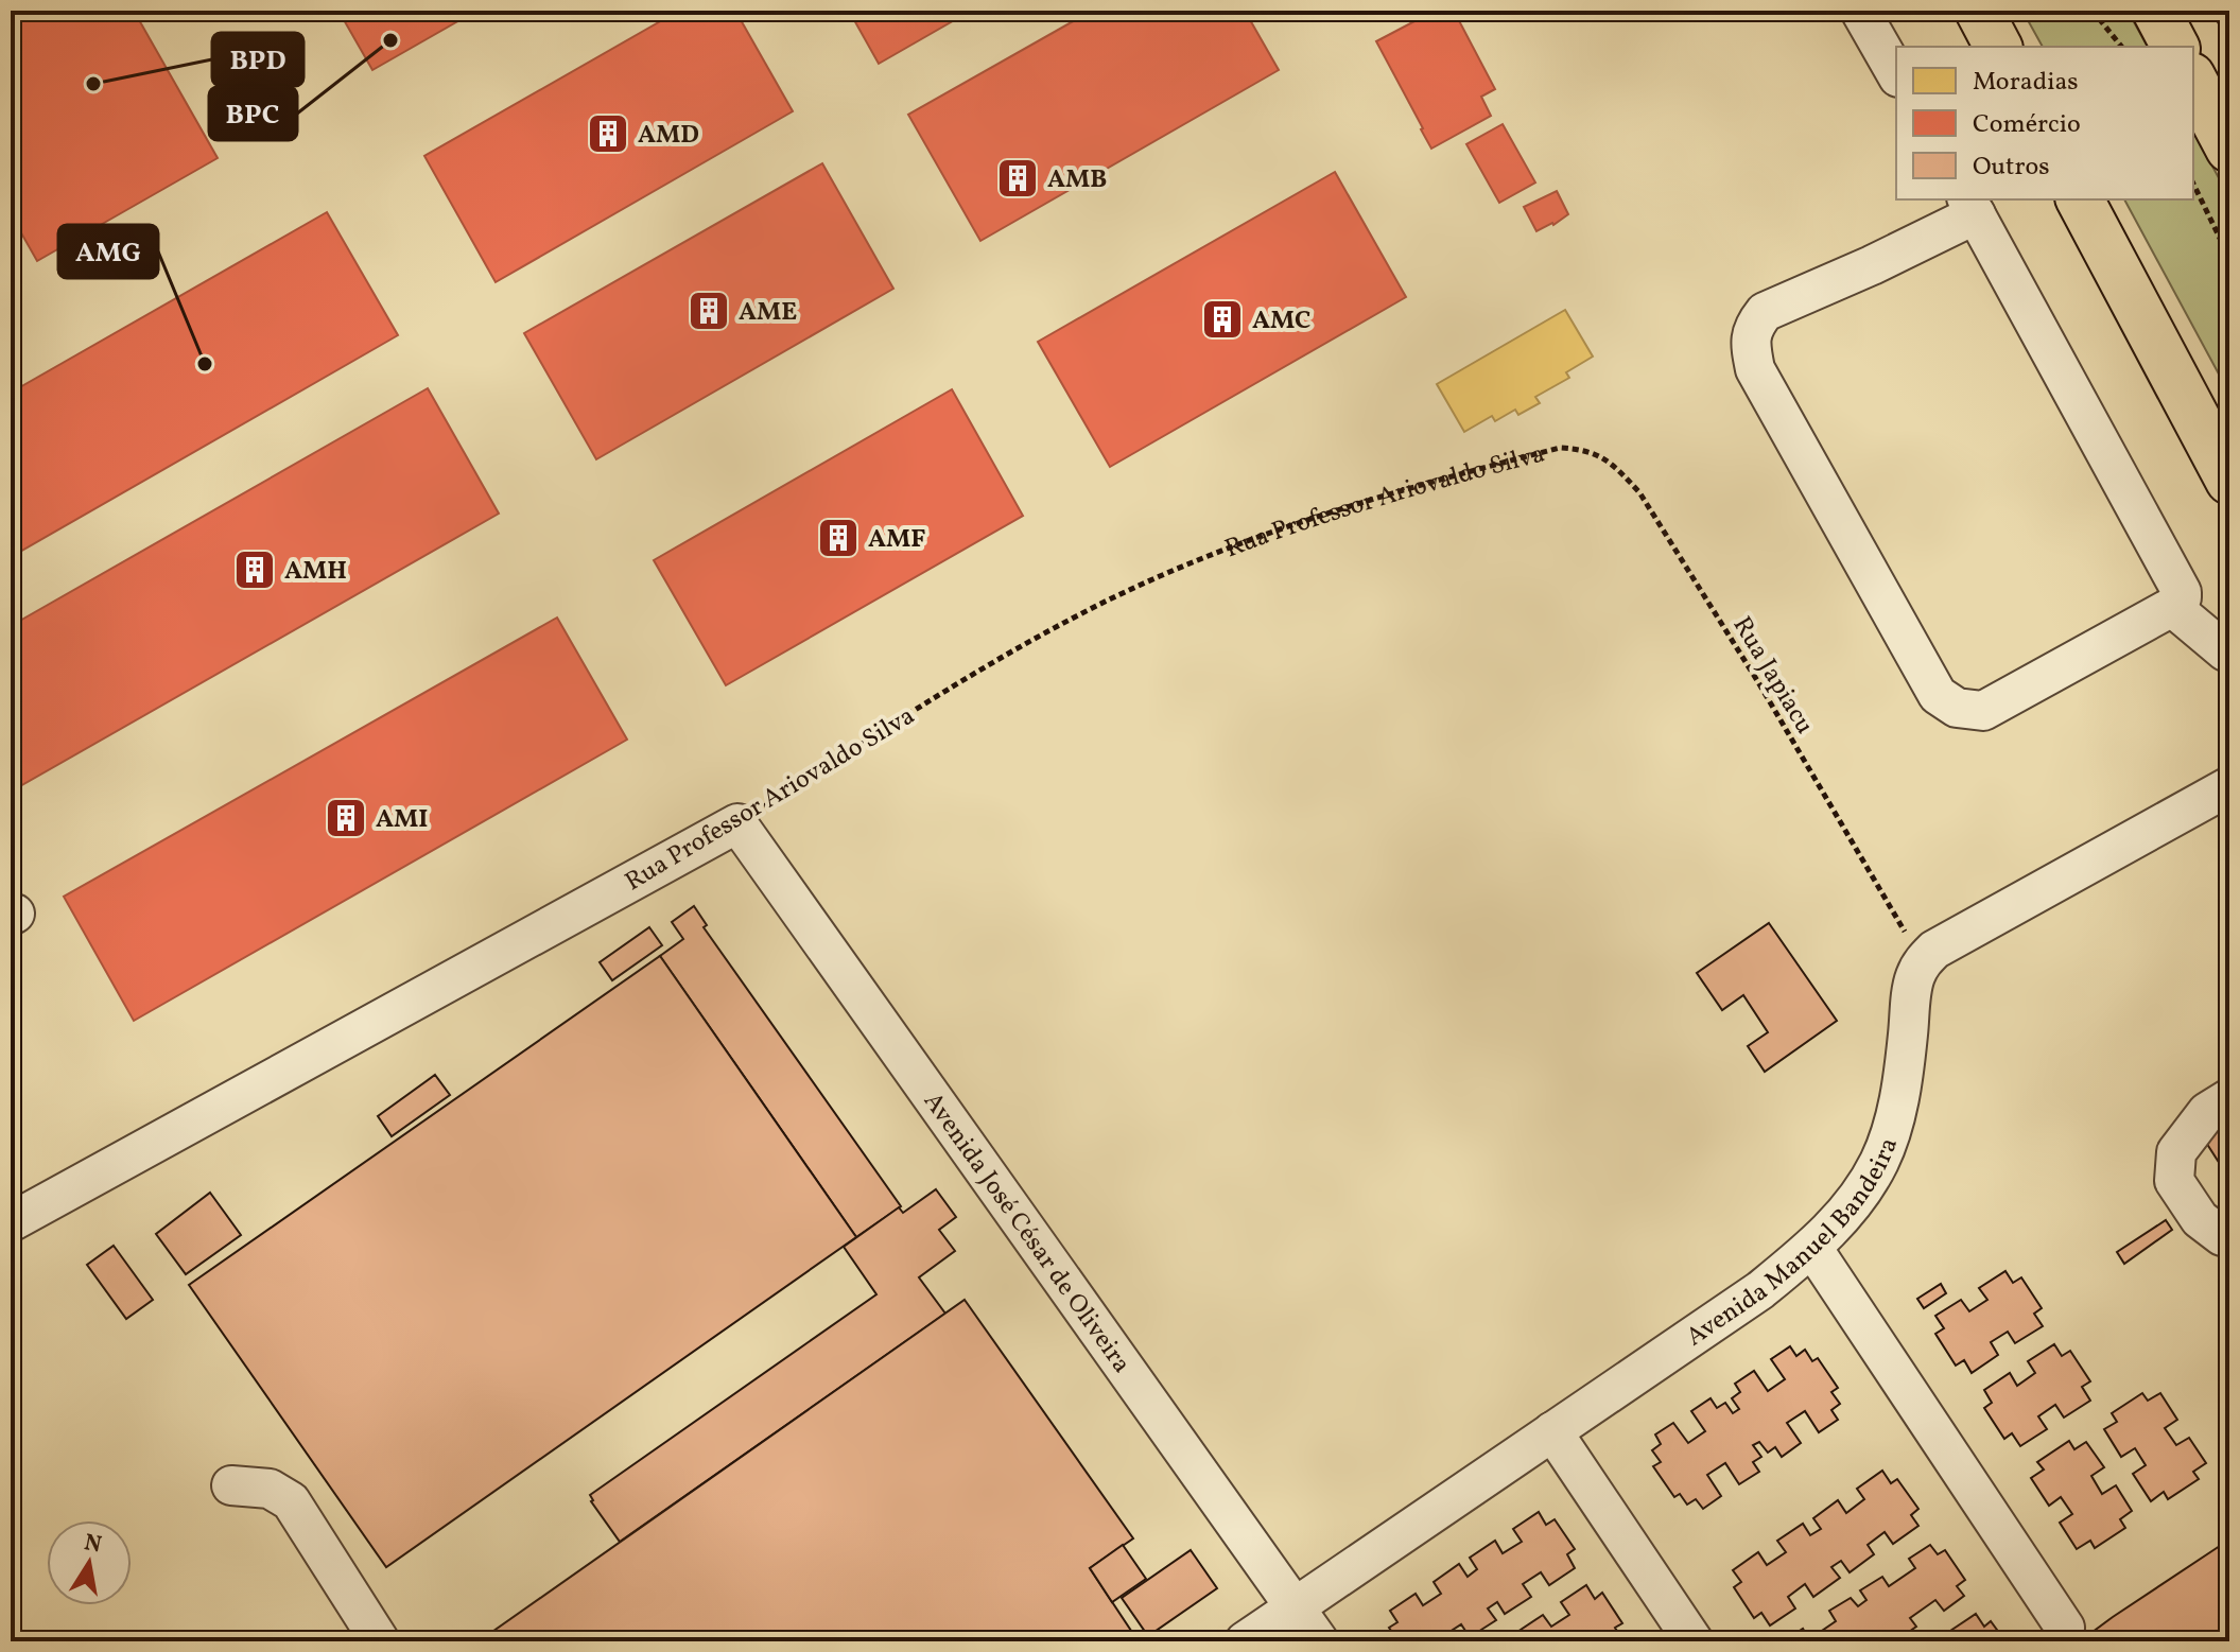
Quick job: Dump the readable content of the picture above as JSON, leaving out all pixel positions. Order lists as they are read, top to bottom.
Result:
{
  "streets": {
    "street": ["Rua Professor Ariovaldo Silva", "Avenida José César de Oliveira", "Avenida Manuel Bandeira"],
    "path": ["Rua Japiacu"]
  },
  "crossings": [
    ["Rua Professor Ariovaldo Silva", "Rua Japiacu"],
    ["Rua Professor Ariovaldo Silva", "Avenida José César de Oliveira"],
    ["Rua Japiacu", "Avenida Manuel Bandeira"],
    ["Avenida José César de Oliveira", "Avenida Manuel Bandeira"]
  ],
  "places": {
    "other": ["BPC", "BPD", "AMG"],
    "building": [
      "AMD",
      "AMB",
      "AME",
      "AMC",
      "AMF",
      "AMH",
      "AMI"
    ]
  },
  "legend": ["Moradias", "Comércio", "Outros"],
  "north": "top"
}
